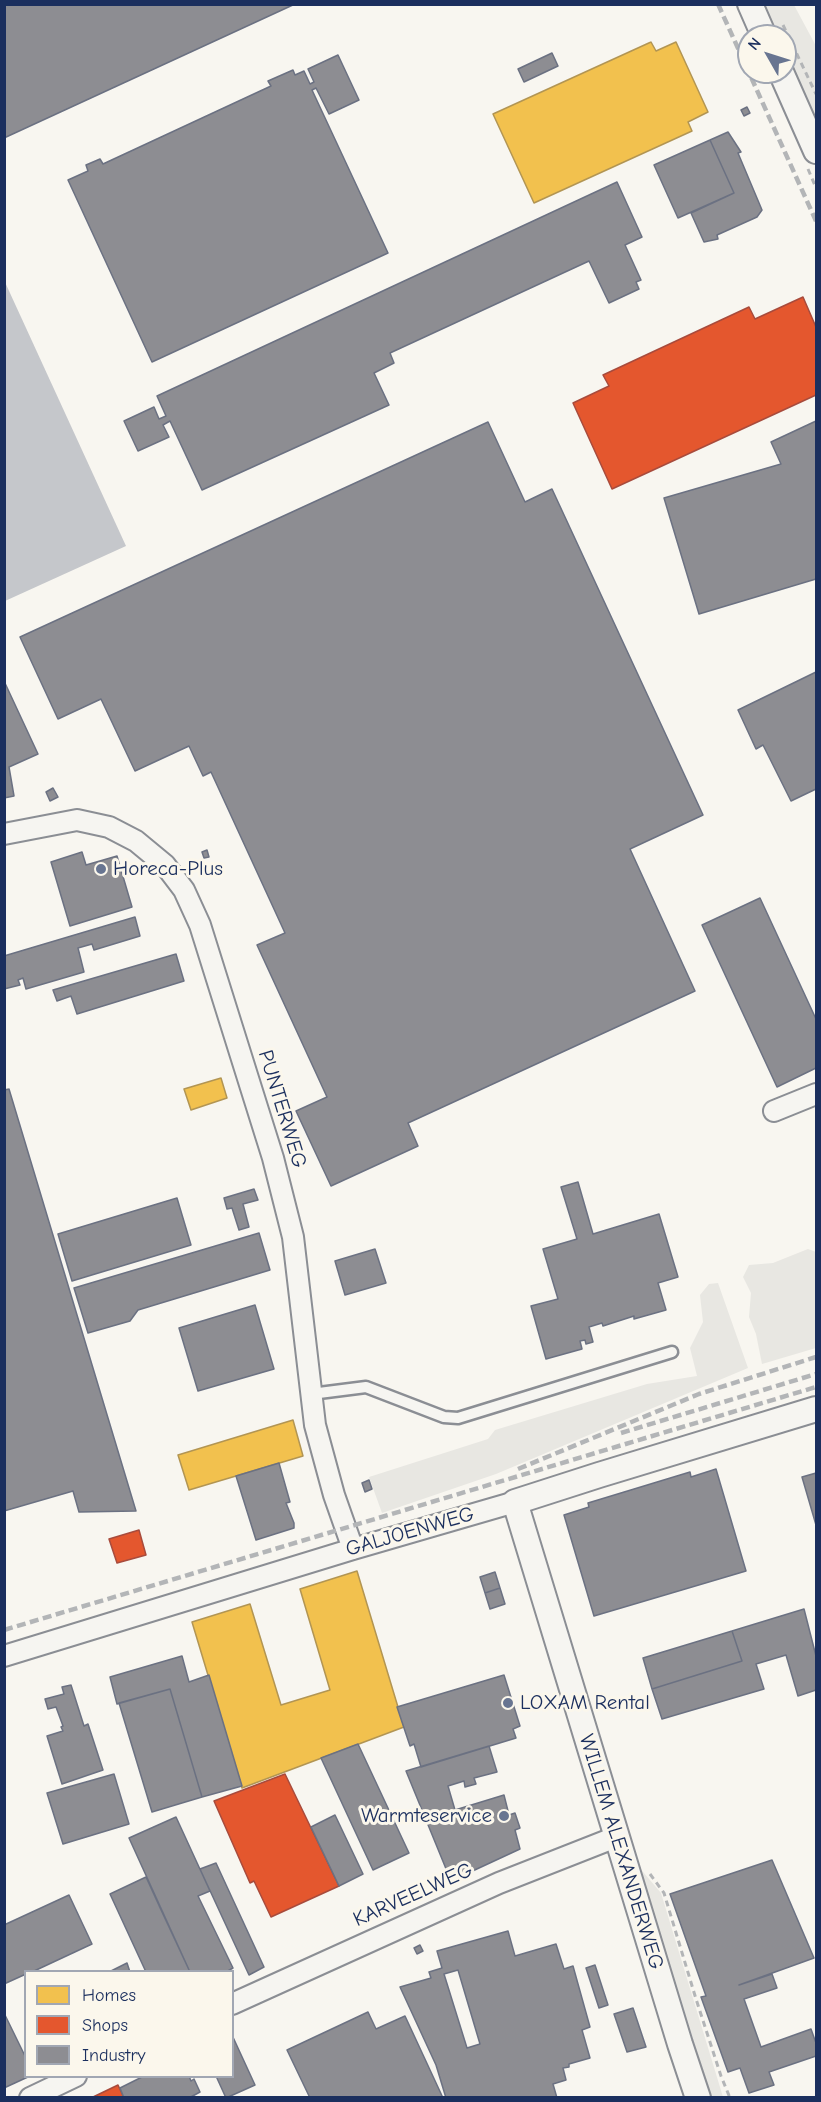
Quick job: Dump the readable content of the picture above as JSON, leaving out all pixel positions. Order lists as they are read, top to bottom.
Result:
{
  "streets": {
    "street": [
      "PUNTERWEG",
      "GALJOENWEG",
      "WILLEM ALEXANDERWEG",
      "KARVEELWEG"
    ]
  },
  "crossings": [
    ["PUNTERWEG", "GALJOENWEG"],
    ["GALJOENWEG", "WILLEM ALEXANDERWEG"],
    ["WILLEM ALEXANDERWEG", "KARVEELWEG"]
  ],
  "places": ["Horeca-Plus", "LOXAM Rental", "Warmteservice"],
  "legend": ["Homes", "Shops", "Industry"],
  "north": "top left"
}
